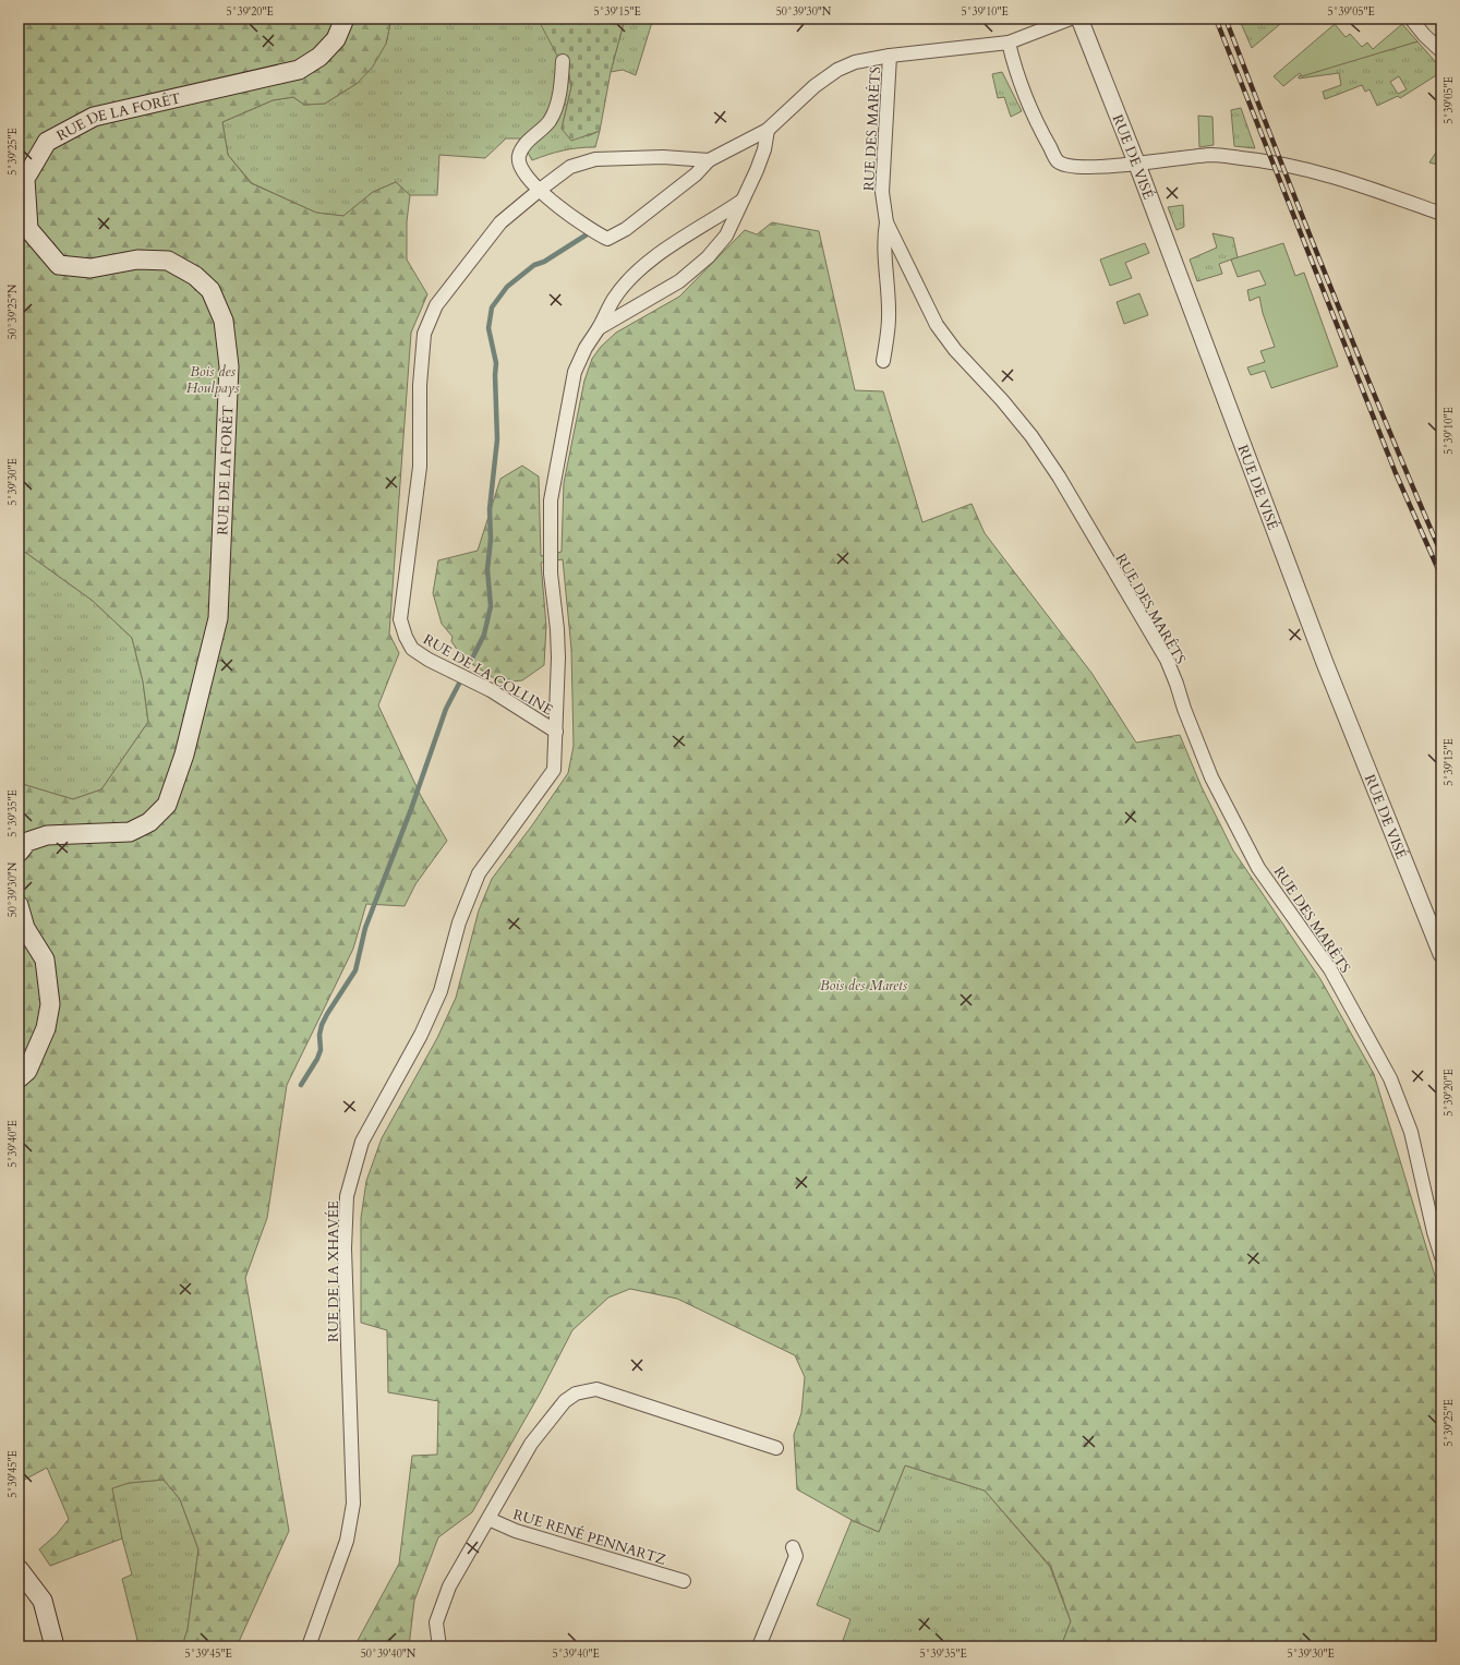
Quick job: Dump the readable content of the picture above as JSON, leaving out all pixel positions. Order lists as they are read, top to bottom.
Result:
{
  "streets": {
    "main road": ["RUE DE LA FORÊT"],
    "street": [
      "RUE DES MARÊTS",
      "RUE DE VISÉ",
      "RUE DE LA COLLINE",
      "RUE DE LA XHAVÉE",
      "RUE RENÉ PENNARTZ"
    ]
  },
  "crossings": [
    ["RUE DE LA COLLINE", "RUE DE LA XHAVÉE"]
  ],
  "parks": ["Bois des Houlpays", "Bois des Marets"],
  "coordinates": [
    "5°39'20\"E",
    "5°39'15\"E",
    "50°39'30\"N",
    "5°39'10\"E",
    "5°39'05\"E",
    "5°39'25\"E",
    "50°39'25\"N",
    "5°39'30\"E",
    "5°39'35\"E",
    "5°39'40\"E",
    "5°39'45\"E",
    "50°39'40\"N"
  ]
}
